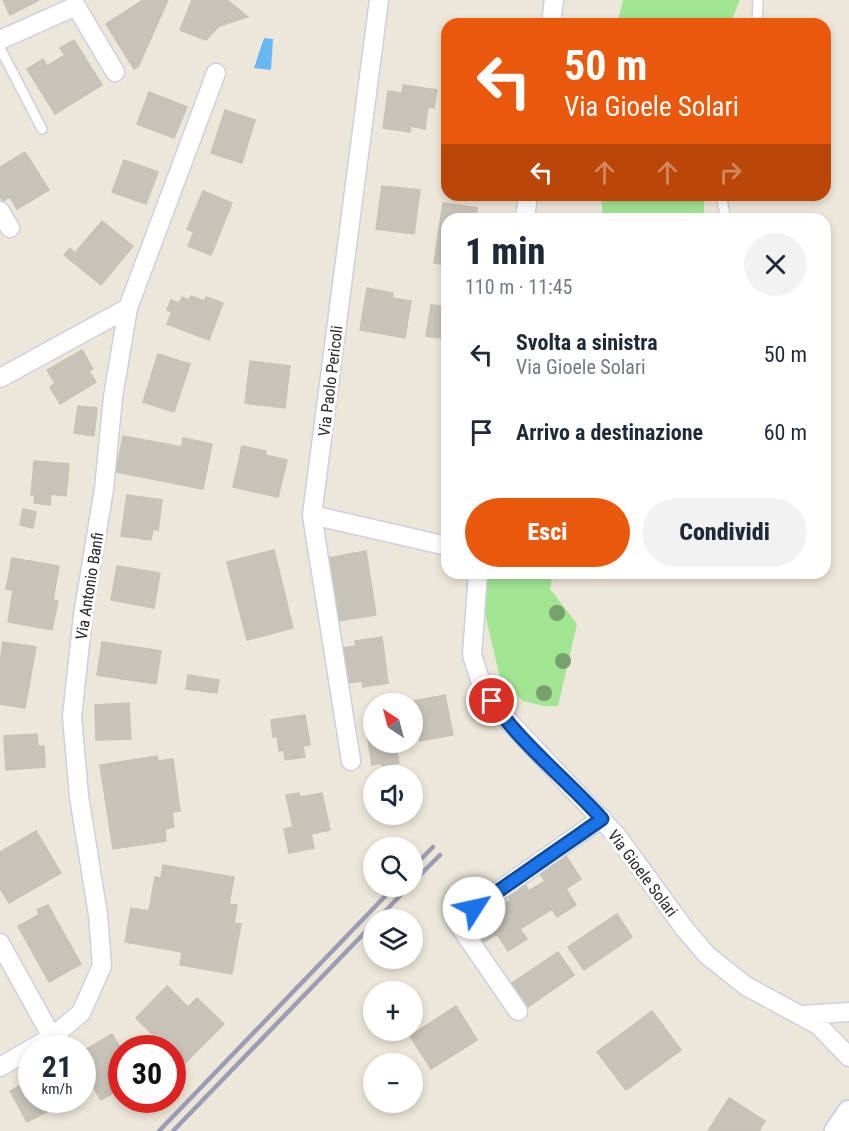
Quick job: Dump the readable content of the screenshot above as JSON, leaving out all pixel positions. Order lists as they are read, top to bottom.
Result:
{
  "streets": {
    "street": ["Via Paolo Pericoli", "Via Antonio Banfi", "Via Gioele Solari"]
  },
  "north": "top left",
  "page": {
    "turn": ["50 m", "Via Gioele Solari"],
    "heading": ["1 min", "110 m · 11:45"],
    "list": [
      {
        "name": "Svolta a sinistra",
        "note": "Via Gioele Solari",
        "value": "50 m"
      },
      {
        "name": "Arrivo a destinazione",
        "value": "60 m"
      }
    ],
    "buttons": ["Esci", "Condividi"],
    "map_buttons": ["+", "−"],
    "speed": "21 km/h",
    "limit": "30"
  }
}
